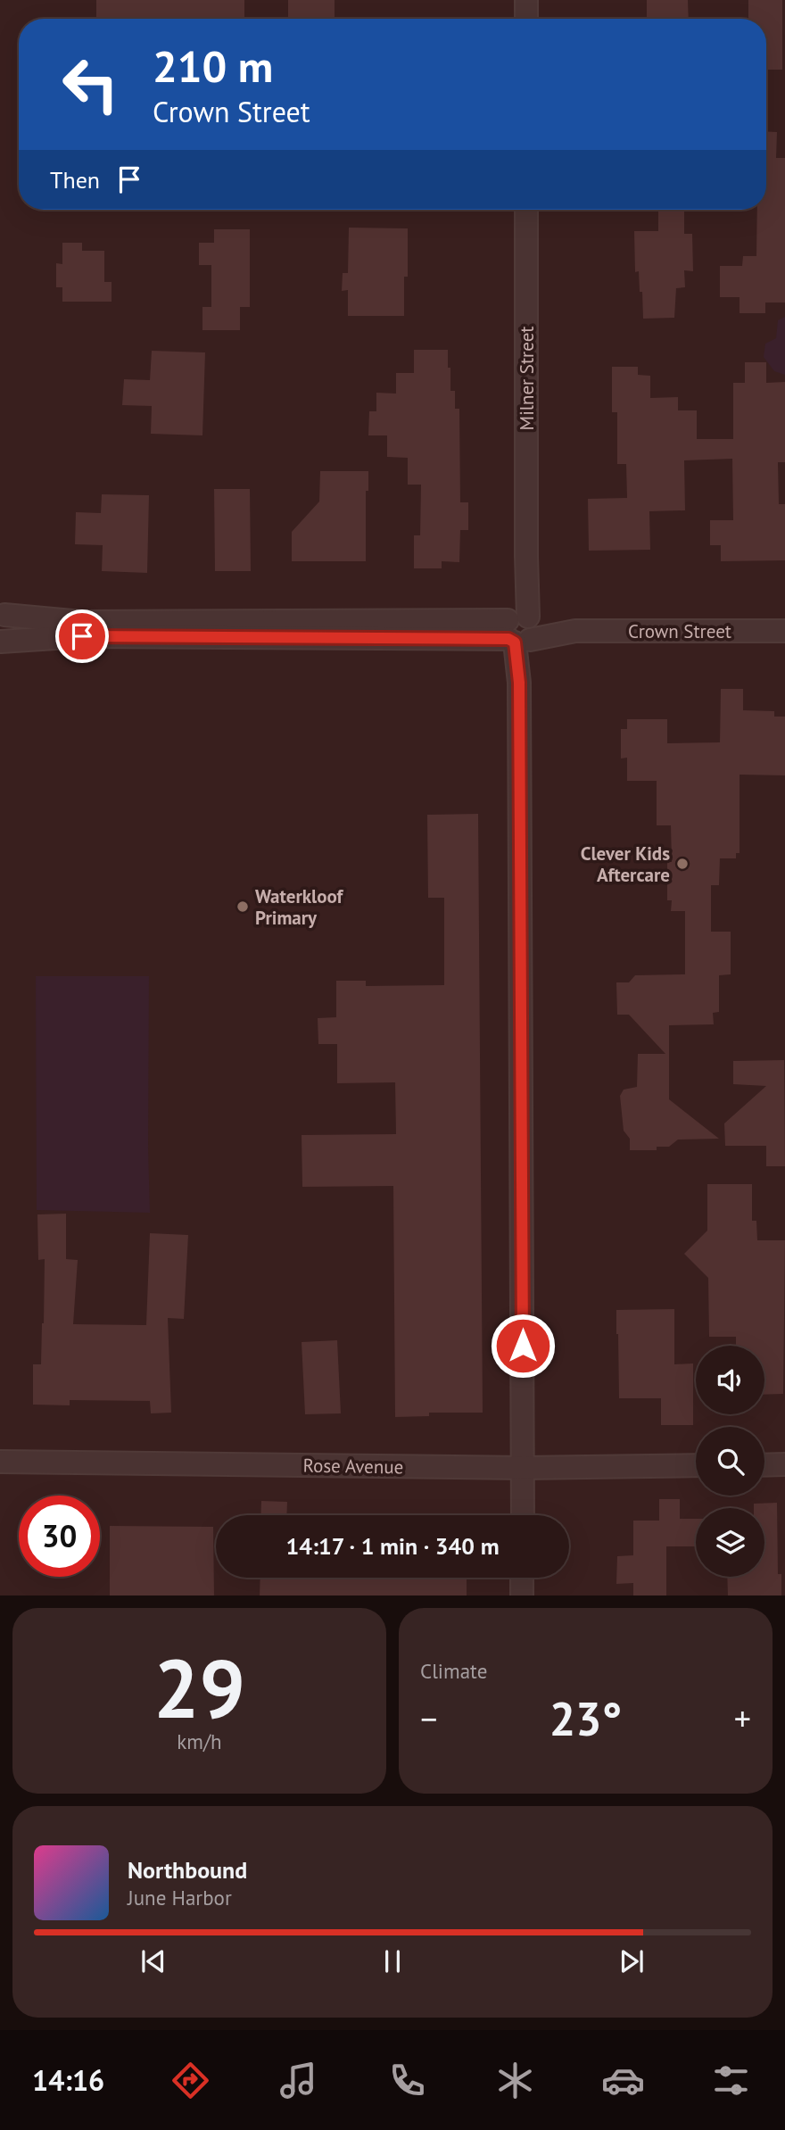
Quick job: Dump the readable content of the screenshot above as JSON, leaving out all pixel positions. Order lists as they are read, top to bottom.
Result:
{
  "streets": {
    "street": ["Milner Street", "Crown Street", "Rose Avenue"]
  },
  "crossings": [
    ["Milner Street", "Crown Street"],
    ["Milner Street", "Rose Avenue"]
  ],
  "places": ["Clever Kids Aftercare", "Waterkloof Primary"],
  "page": {
    "turn": ["210 m", "Crown Street"],
    "then": "Then",
    "limit": "30",
    "trip": "14:17 · 1 min · 340 m",
    "tile": [
      ["29", "km/h"],
      "Climate"
    ],
    "heat": ["−", "23°", "+"],
    "song": ["Northbound", "June Harbor"],
    "tabs": "14:16"
  }
}
